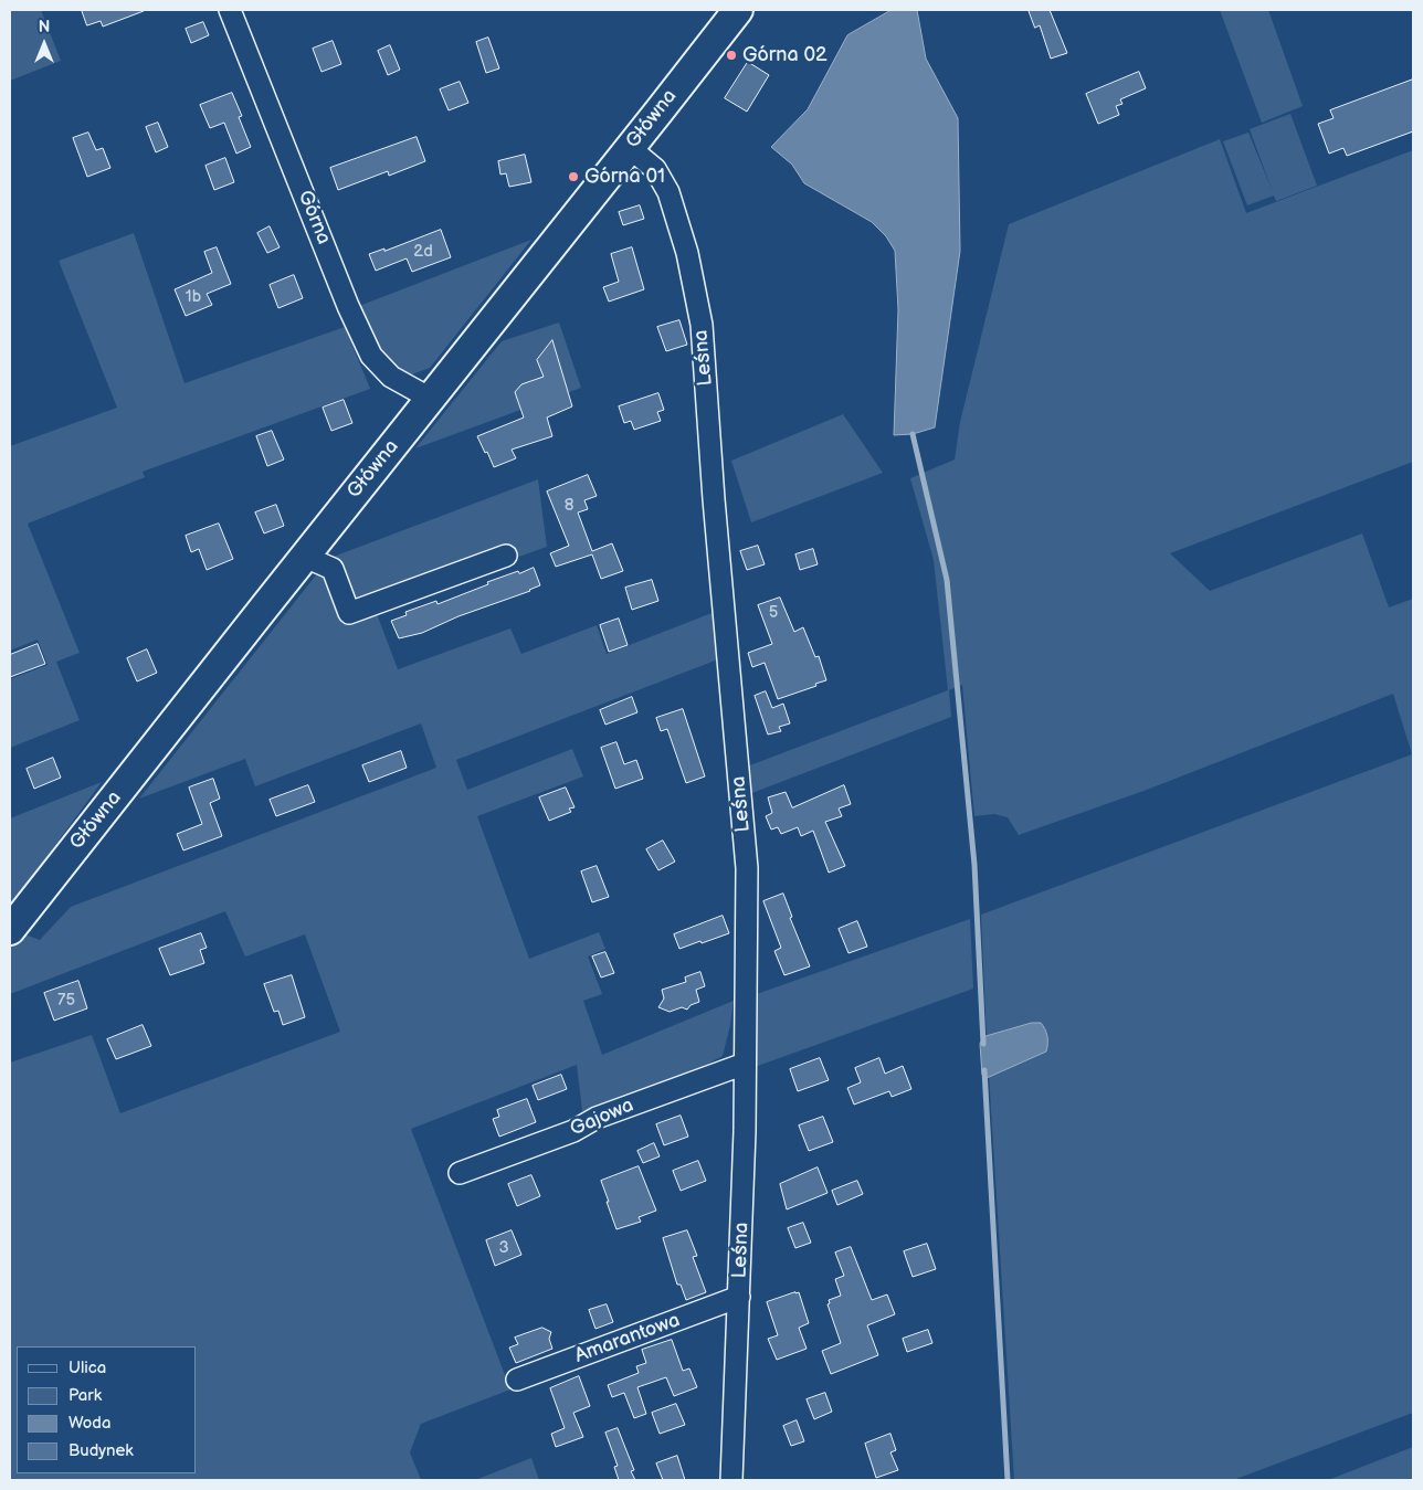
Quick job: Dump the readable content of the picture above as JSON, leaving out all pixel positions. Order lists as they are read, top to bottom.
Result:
{
  "streets": {
    "main road": ["Główna"],
    "street": [
      "Górna",
      "Leśna",
      "Gajowa",
      "Amarantowa"
    ]
  },
  "crossings": [
    ["Główna", "Górna"],
    ["Główna", "Leśna"],
    ["Leśna", "Gajowa"],
    ["Leśna", "Amarantowa"]
  ],
  "places": ["Górna 02", "Górna 01"],
  "house_numbers": [
    "2d",
    "1b",
    "8",
    "5",
    "75",
    "3"
  ],
  "legend": [
    "Ulica",
    "Park",
    "Woda",
    "Budynek"
  ],
  "north": "top"
}
